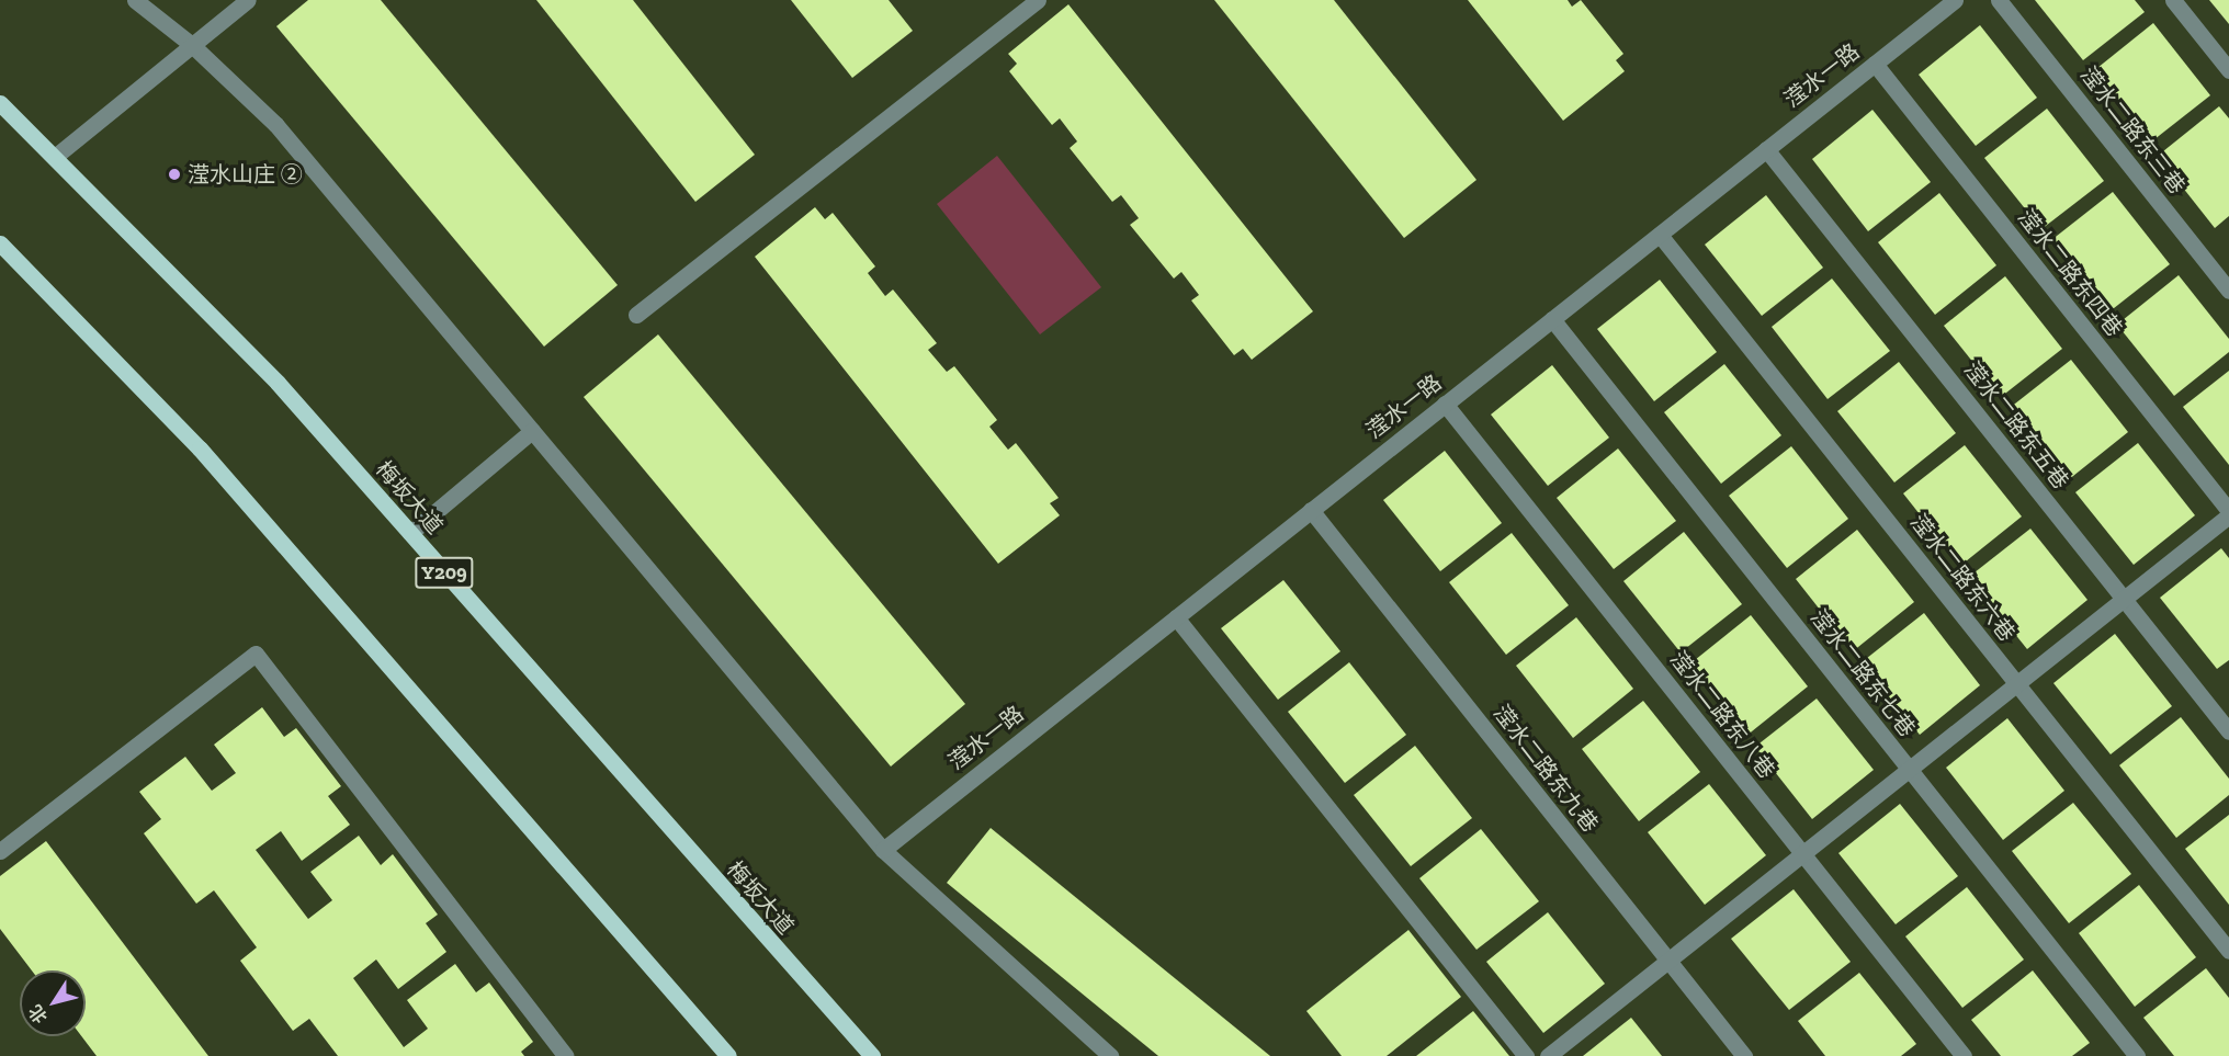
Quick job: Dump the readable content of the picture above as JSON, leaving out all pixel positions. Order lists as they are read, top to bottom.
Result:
{
  "streets": {
    "main road": ["梅坂大道", "Y209"],
    "street": [
      "滢水一路",
      "滢水二路东三巷",
      "滢水二路东四巷",
      "滢水二路东五巷",
      "滢水二路东六巷",
      "滢水二路东七巷",
      "滢水二路东八巷",
      "滢水二路东九巷"
    ]
  },
  "crossings": [
    ["滢水一路", "滢水二路东四巷"],
    ["滢水一路", "滢水二路东五巷"],
    ["滢水一路", "滢水二路东六巷"],
    ["滢水一路", "滢水二路东七巷"],
    ["滢水一路", "滢水二路东八巷"],
    ["滢水一路", "滢水二路东九巷"]
  ],
  "places": ["滢水山庄 ②"],
  "north": "bottom left"
}
